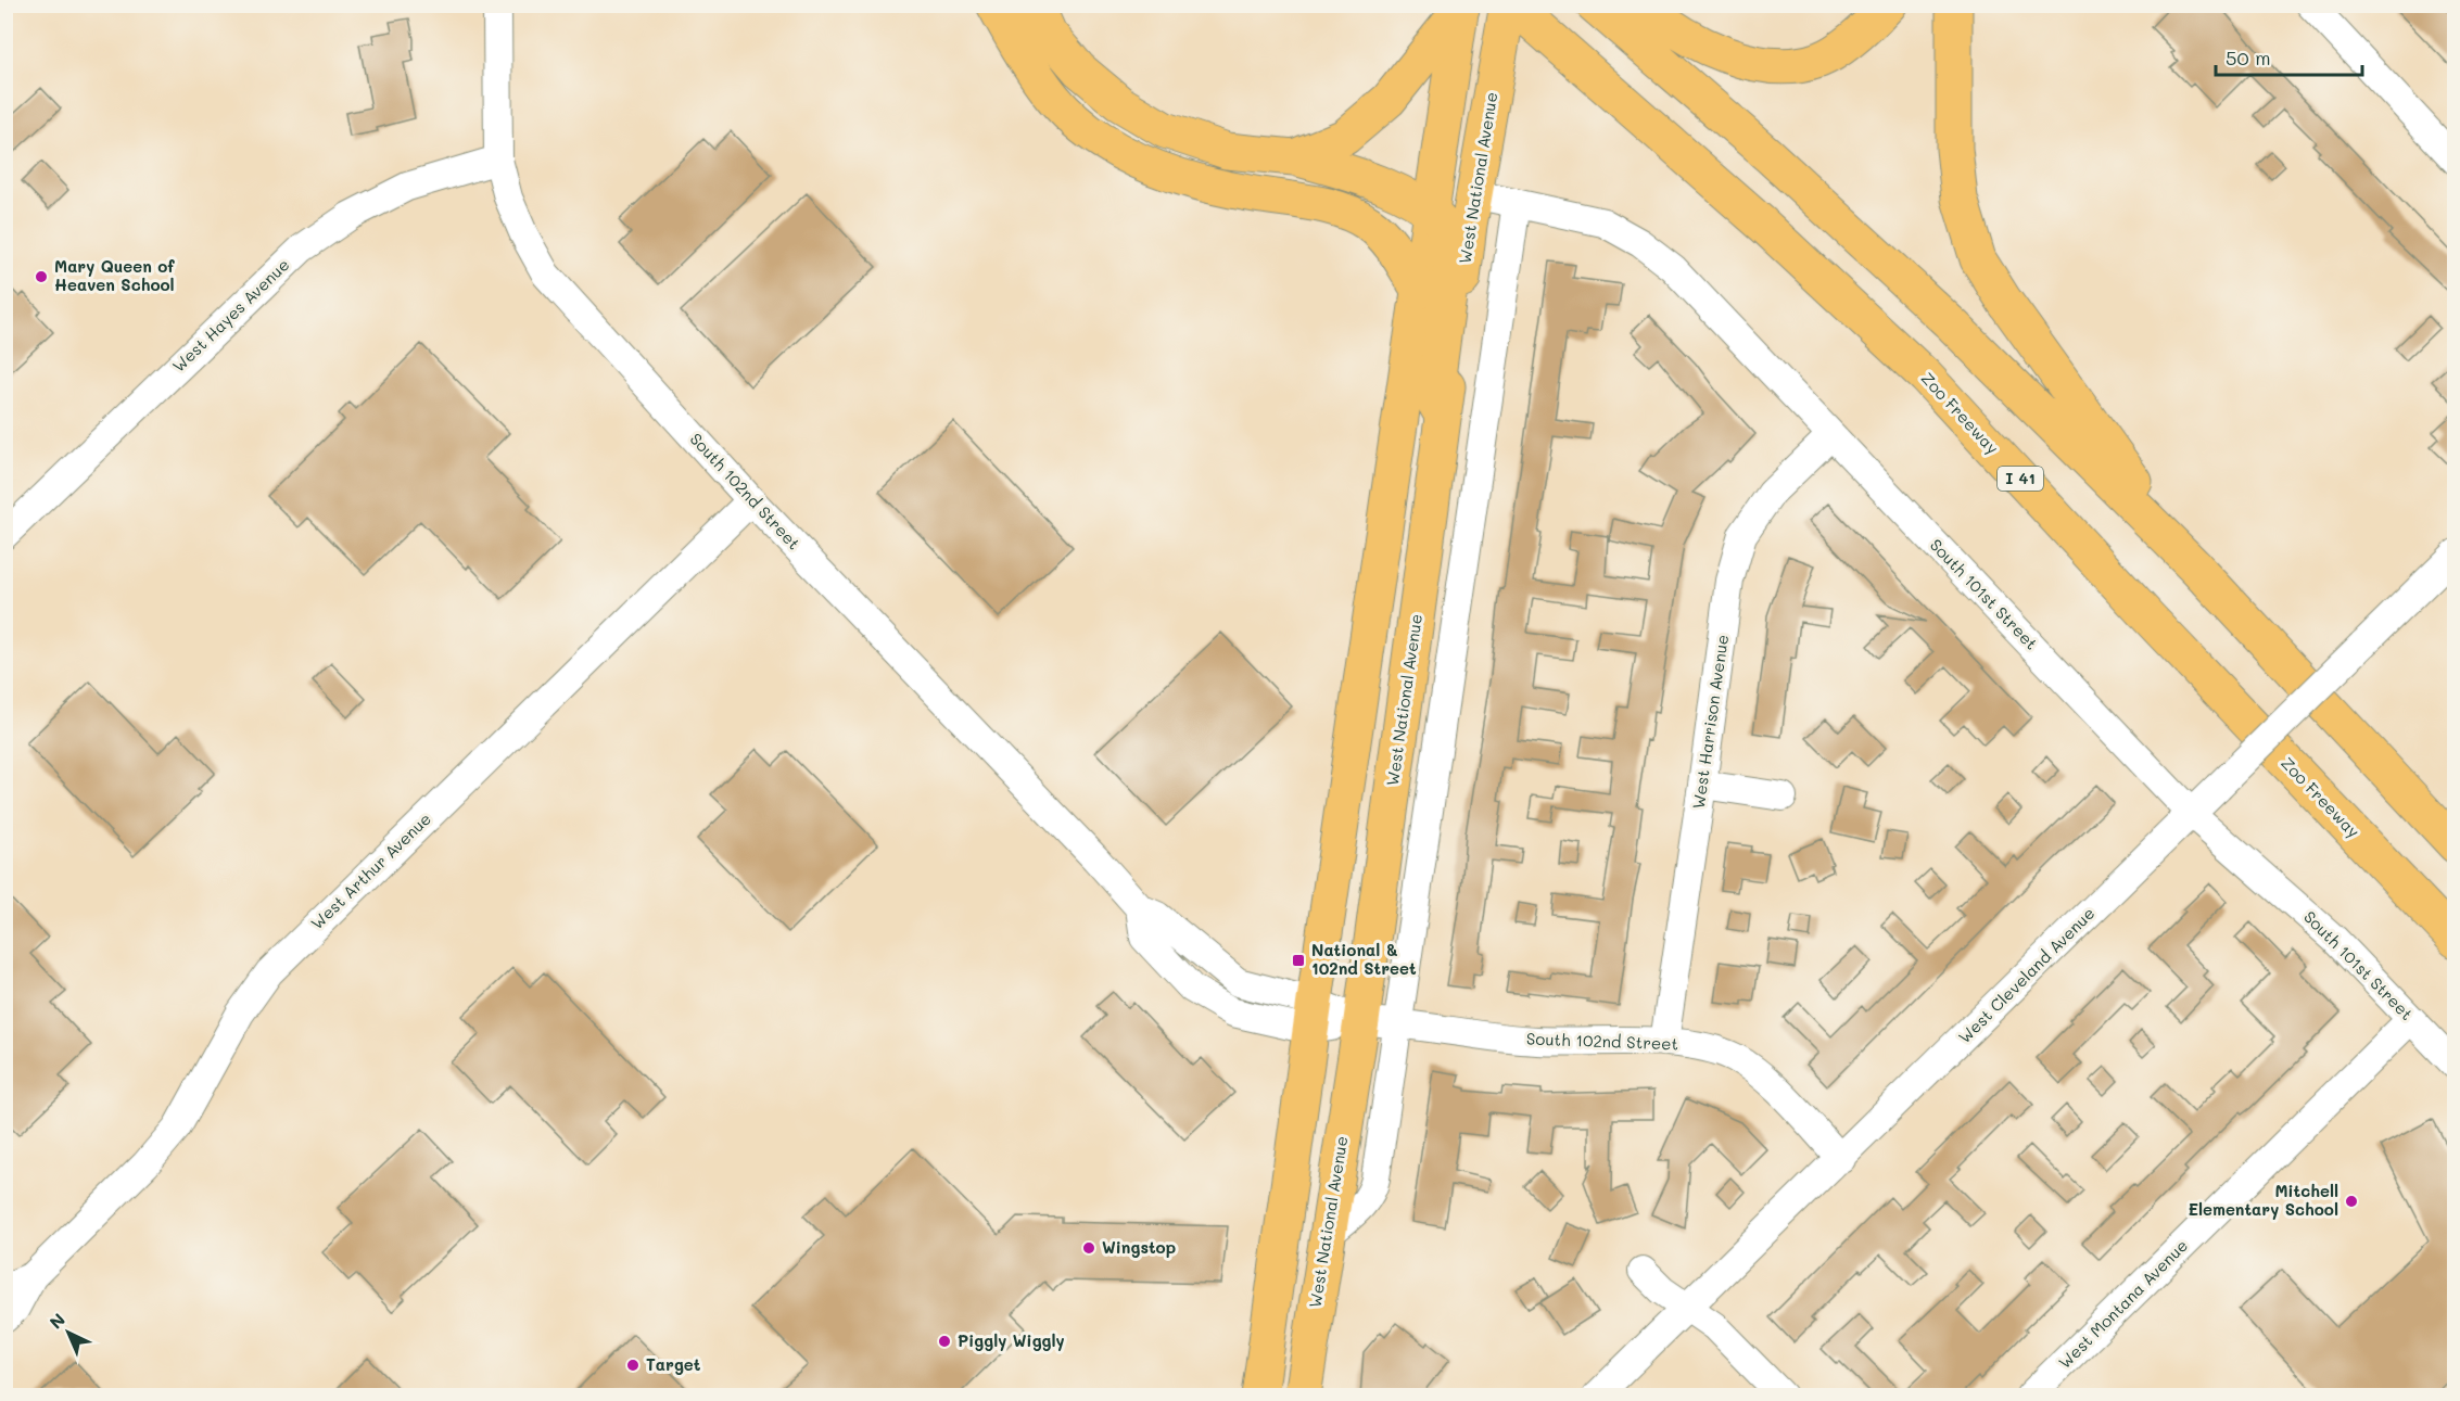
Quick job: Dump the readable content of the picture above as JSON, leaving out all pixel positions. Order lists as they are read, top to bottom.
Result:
{
  "streets": {
    "main road": ["West National Avenue", "Zoo Freeway", "I 41"],
    "street": [
      "West Hayes Avenue",
      "South 102nd Street",
      "South 101st Street",
      "West Harrison Avenue",
      "West Arthur Avenue",
      "West Cleveland Avenue",
      "West Montana Avenue"
    ]
  },
  "crossings": [
    ["West National Avenue", "Zoo Freeway"],
    ["West National Avenue", "South 102nd Street"],
    ["West National Avenue", "South 101st Street"],
    ["West Hayes Avenue", "South 102nd Street"],
    ["South 102nd Street", "West Harrison Avenue"],
    ["South 102nd Street", "West Arthur Avenue"],
    ["South 102nd Street", "West Cleveland Avenue"],
    ["South 101st Street", "West Harrison Avenue"],
    ["South 101st Street", "West Cleveland Avenue"],
    ["South 101st Street", "West Montana Avenue"]
  ],
  "places": {
    "other": [
      "Mary Queen of Heaven School",
      "Mitchell Elementary School",
      "Wingstop",
      "Piggly Wiggly",
      "Target"
    ],
    "transit": ["National & 102nd Street"]
  },
  "scale_bar": "50 m",
  "north": "top left"
}
